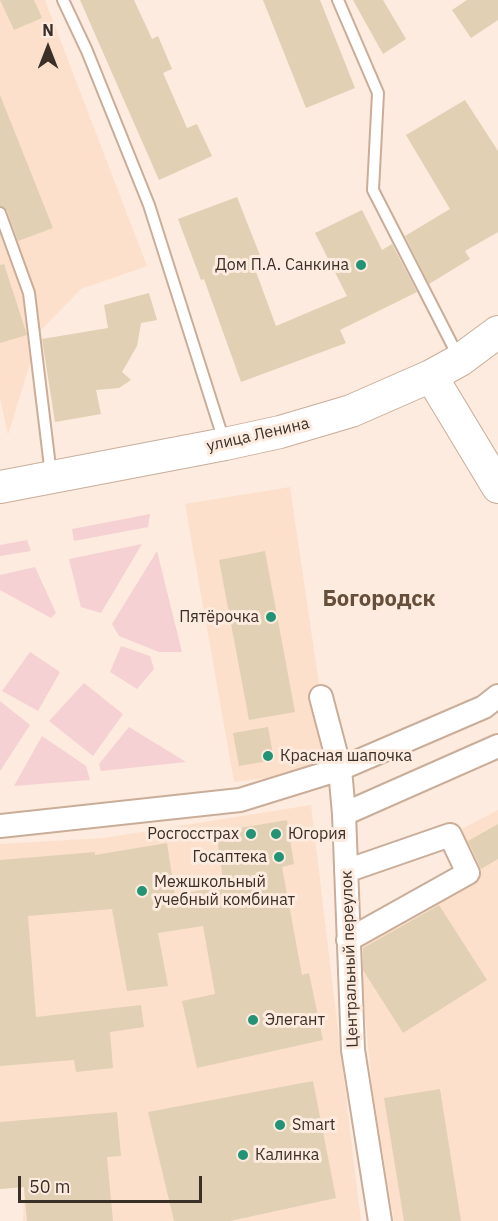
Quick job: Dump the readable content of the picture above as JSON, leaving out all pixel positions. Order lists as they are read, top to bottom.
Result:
{
  "streets": {
    "main road": ["улица Ленина"],
    "street": ["Центральный переулок"]
  },
  "districts": ["Богородск"],
  "places": [
    "Дом П.А. Санкина",
    "Пятёрочка",
    "Красная шапочка",
    "Росгосстрах",
    "Югория",
    "Госаптека",
    "Межшкольный учебный комбинат",
    "Элегант",
    "Smart",
    "Калинка"
  ],
  "scale_bar": "50 m",
  "north": "top"
}
